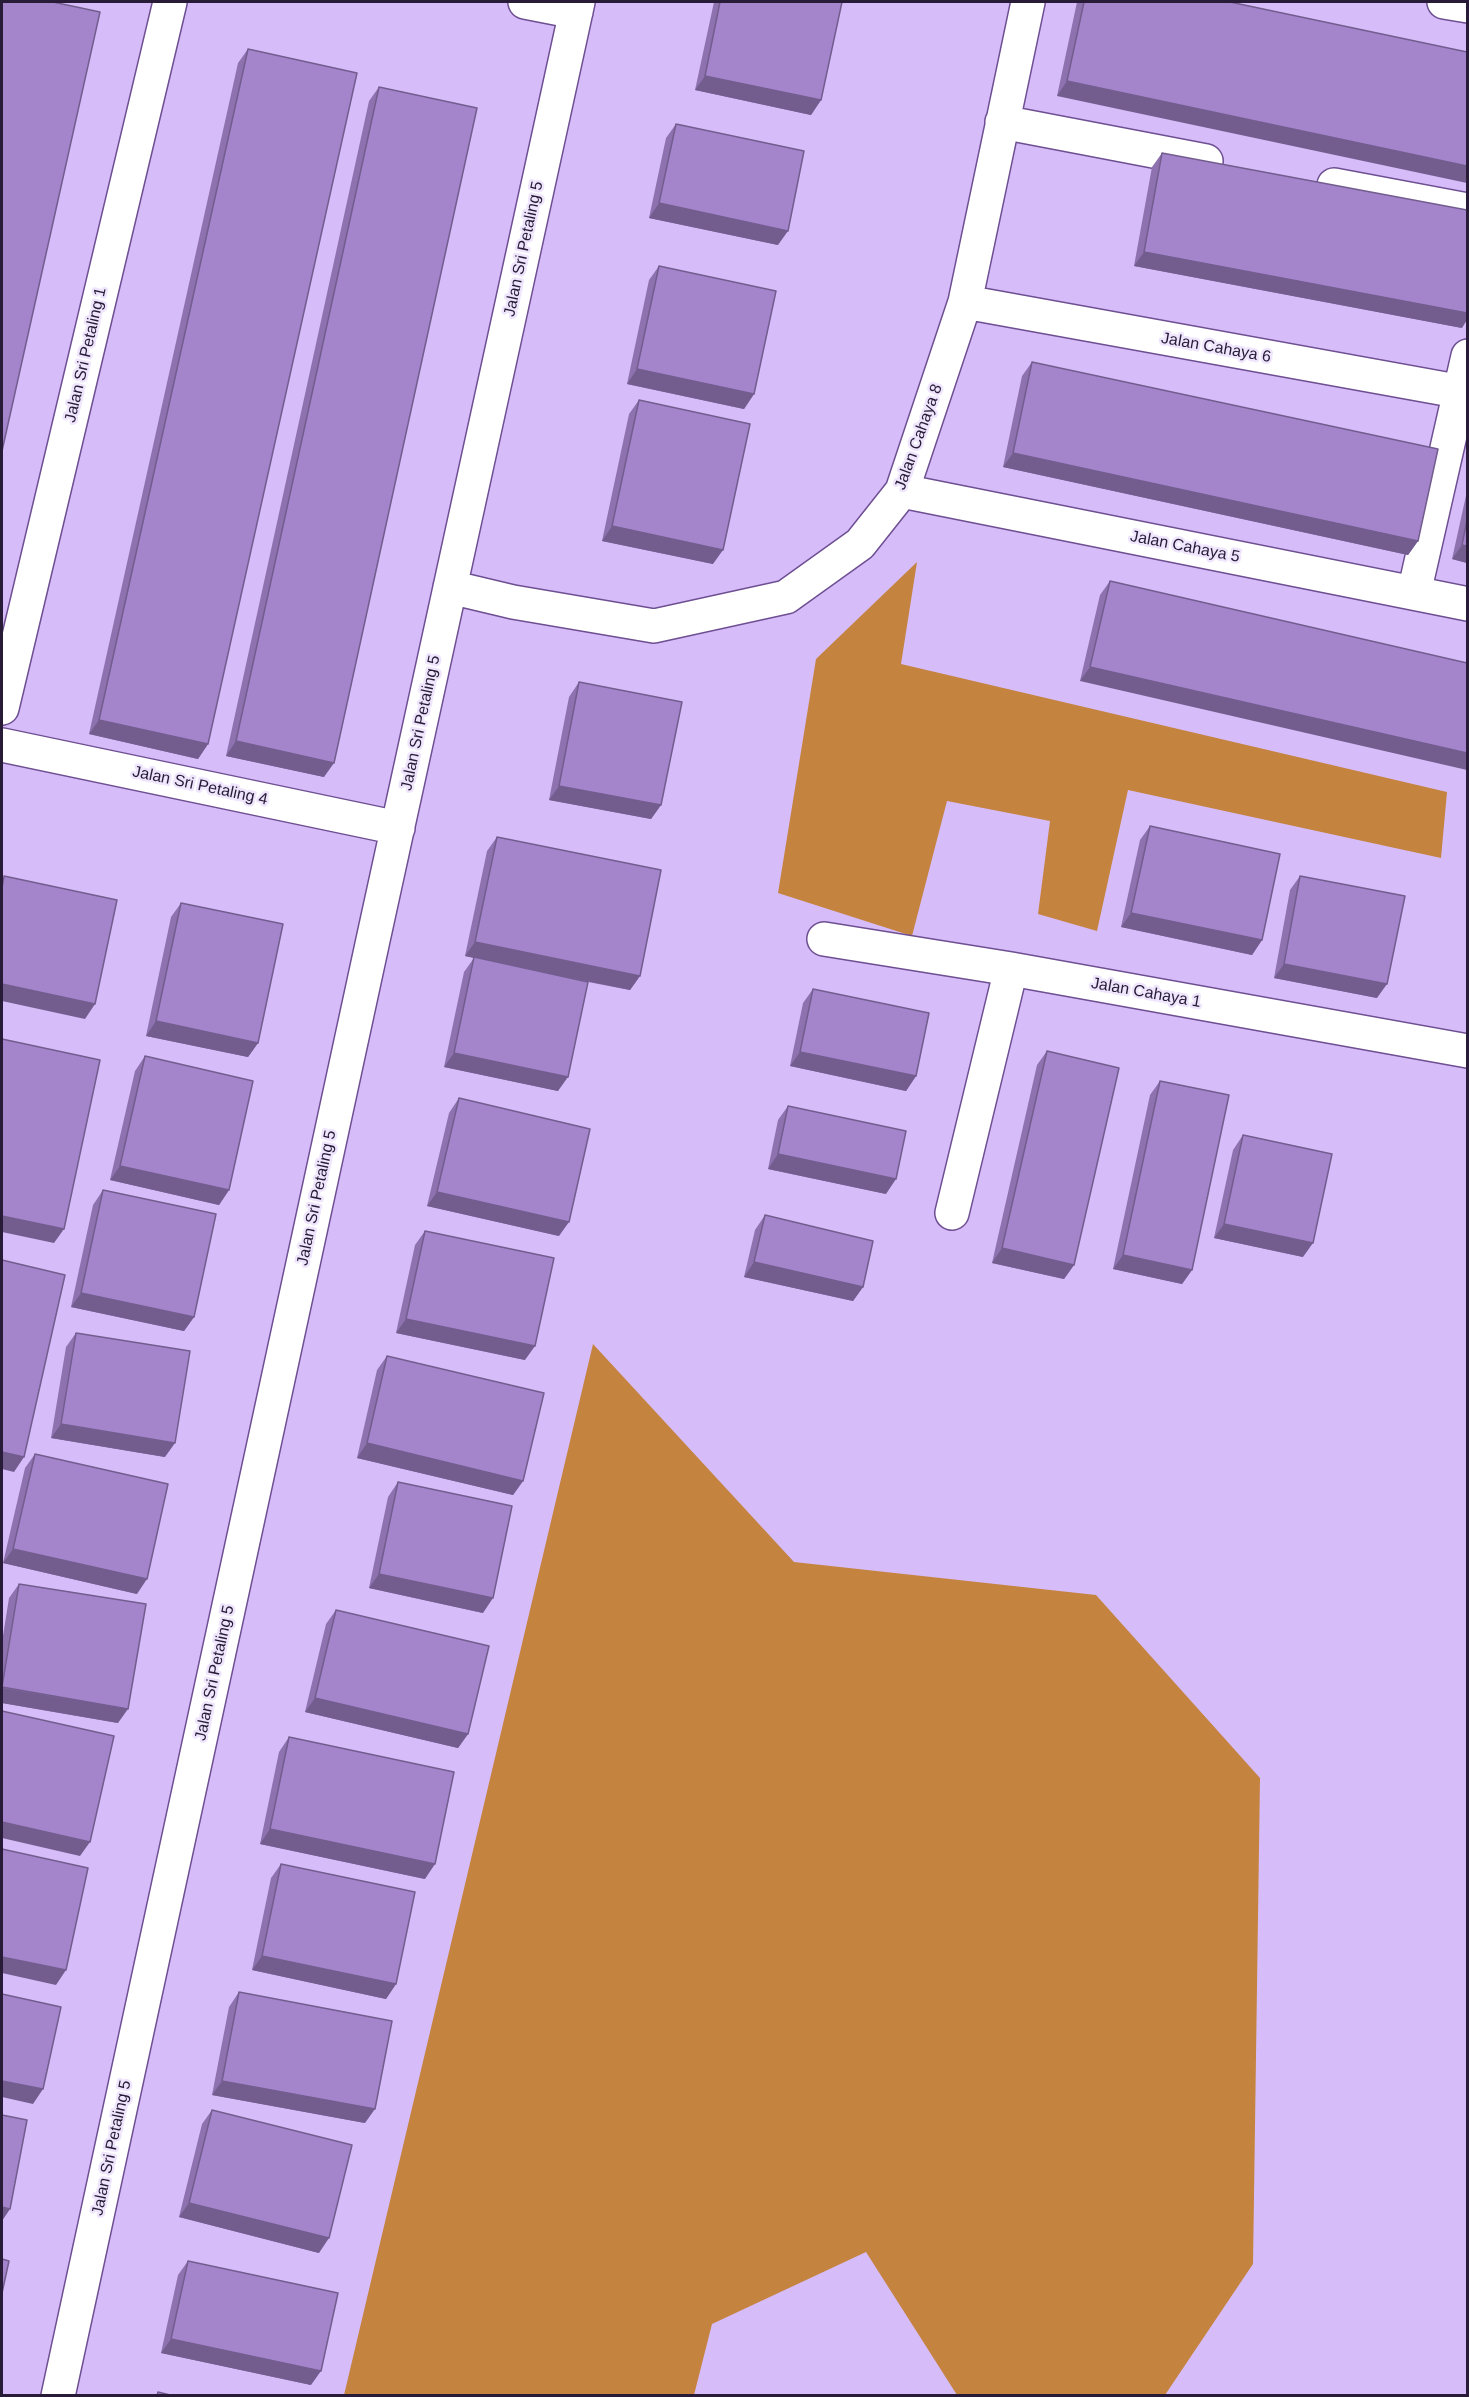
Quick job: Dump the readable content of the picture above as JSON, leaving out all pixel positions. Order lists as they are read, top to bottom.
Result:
{
  "streets": {
    "street": [
      "Jalan Sri Petaling 5",
      "Jalan Cahaya 6",
      "Jalan Sri Petaling 1",
      "Jalan Cahaya 8",
      "Jalan Cahaya 5",
      "Jalan Sri Petaling 4",
      "Jalan Cahaya 1"
    ]
  },
  "crossings": [
    ["Jalan Sri Petaling 5", "Jalan Cahaya 8"],
    ["Jalan Sri Petaling 5", "Jalan Sri Petaling 4"],
    ["Jalan Cahaya 6", "Jalan Cahaya 8"],
    ["Jalan Cahaya 8", "Jalan Cahaya 5"]
  ]
}
